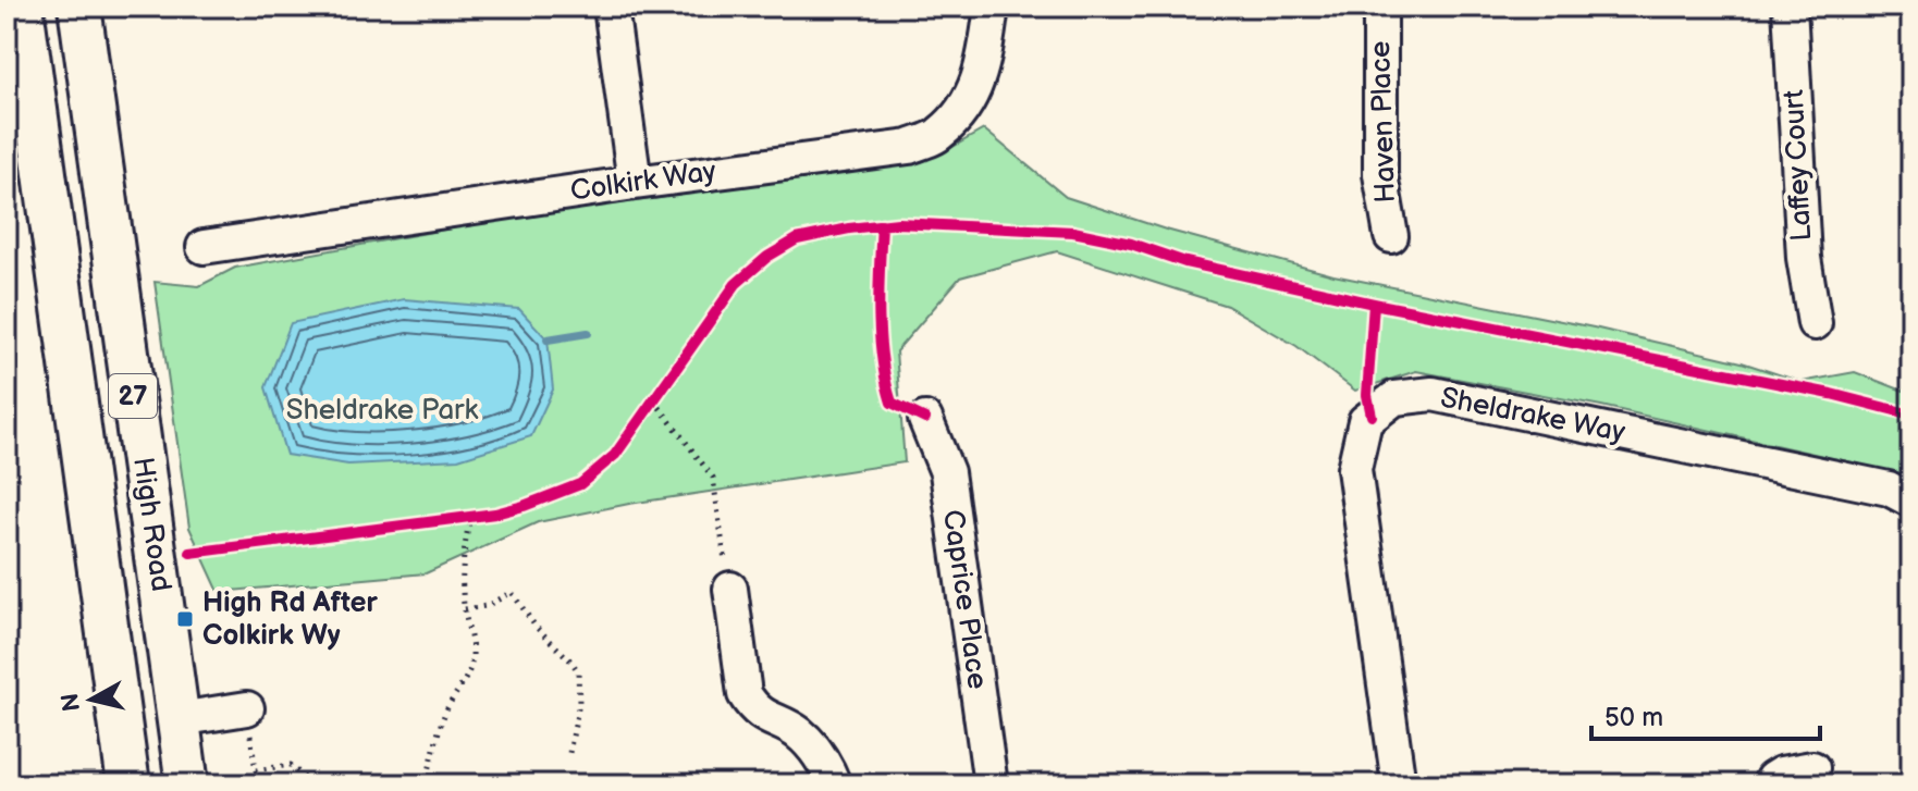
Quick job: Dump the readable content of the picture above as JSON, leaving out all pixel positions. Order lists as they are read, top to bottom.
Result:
{
  "streets": {
    "main road": ["27", "High Road"],
    "street": [
      "Haven Place",
      "Laffey Court",
      "Colkirk Way",
      "Sheldrake Way",
      "Caprice Place"
    ]
  },
  "parks": ["Sheldrake Park"],
  "places": {
    "transit": ["High Rd After Colkirk Wy"]
  },
  "scale_bar": "50 m",
  "north": "left"
}
